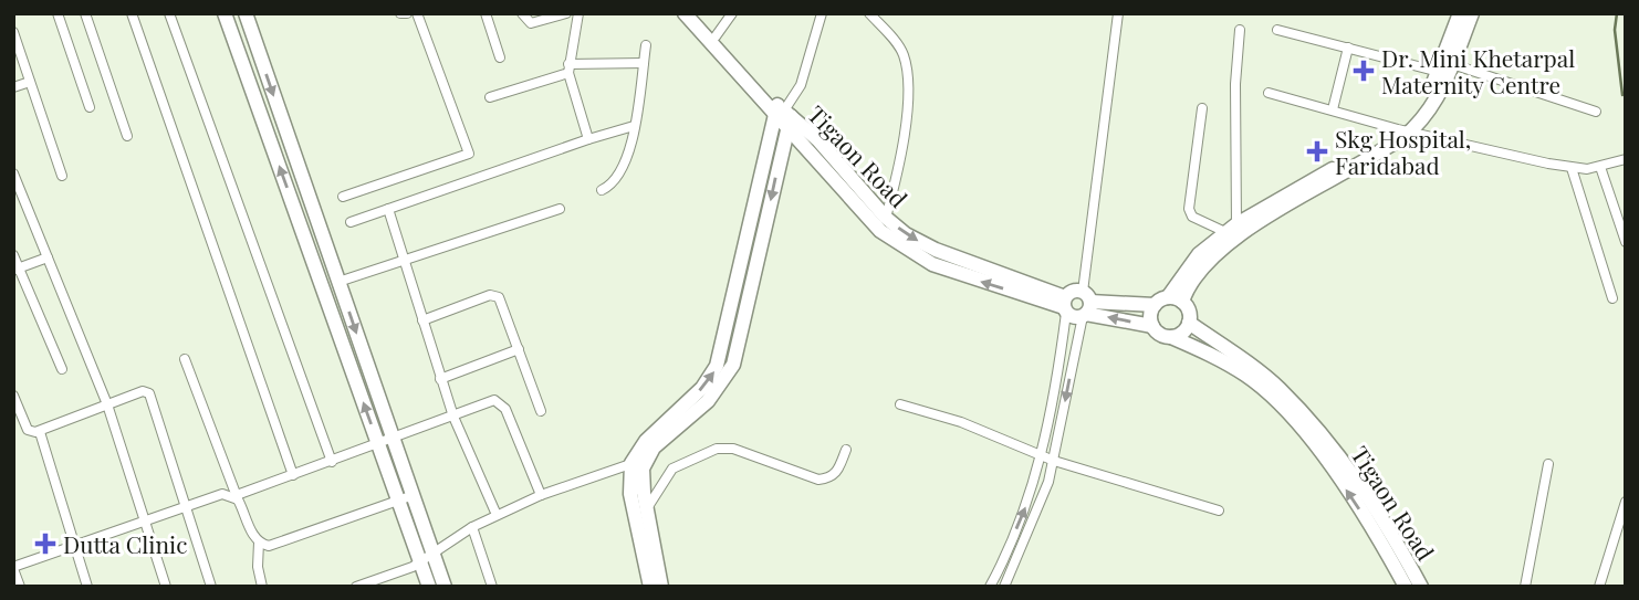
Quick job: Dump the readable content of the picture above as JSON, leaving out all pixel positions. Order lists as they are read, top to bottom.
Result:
{
  "streets": {
    "street": ["Tigaon Road"]
  },
  "places": {
    "health": ["Dr. Mini Khetarpal Maternity Centre", "Skg Hospital, Faridabad", "Dutta Clinic"]
  }
}
